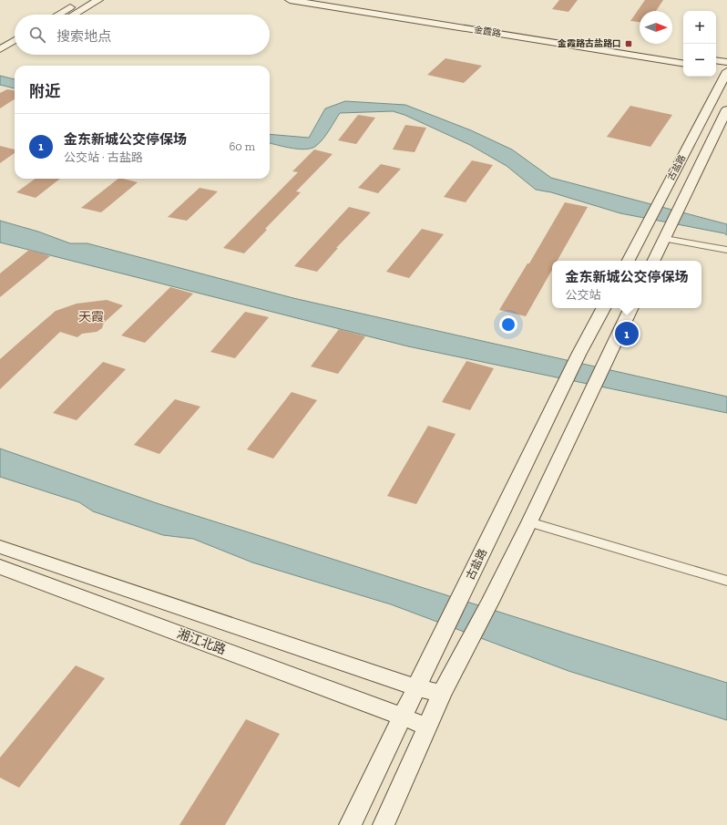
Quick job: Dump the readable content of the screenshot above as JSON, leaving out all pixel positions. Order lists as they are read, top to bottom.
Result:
{
  "streets": {
    "street": ["金霞路", "古盐路", "湘江北路"]
  },
  "crossings": [
    ["古盐路", "湘江北路"]
  ],
  "districts": ["天霞"],
  "places": {
    "transit": ["金霞路古盐路口"]
  },
  "north": "right",
  "page": {
    "map_buttons": ["+", "−"],
    "search": "搜索地点",
    "heading": "附近",
    "list": [
      {
        "mark": "1",
        "name": "金东新城公交停保场",
        "note": "公交站 · 古盐路",
        "value": "60 m"
      }
    ],
    "popup": ["金东新城公交停保场", "公交站"],
    "pins": "1"
  }
}
